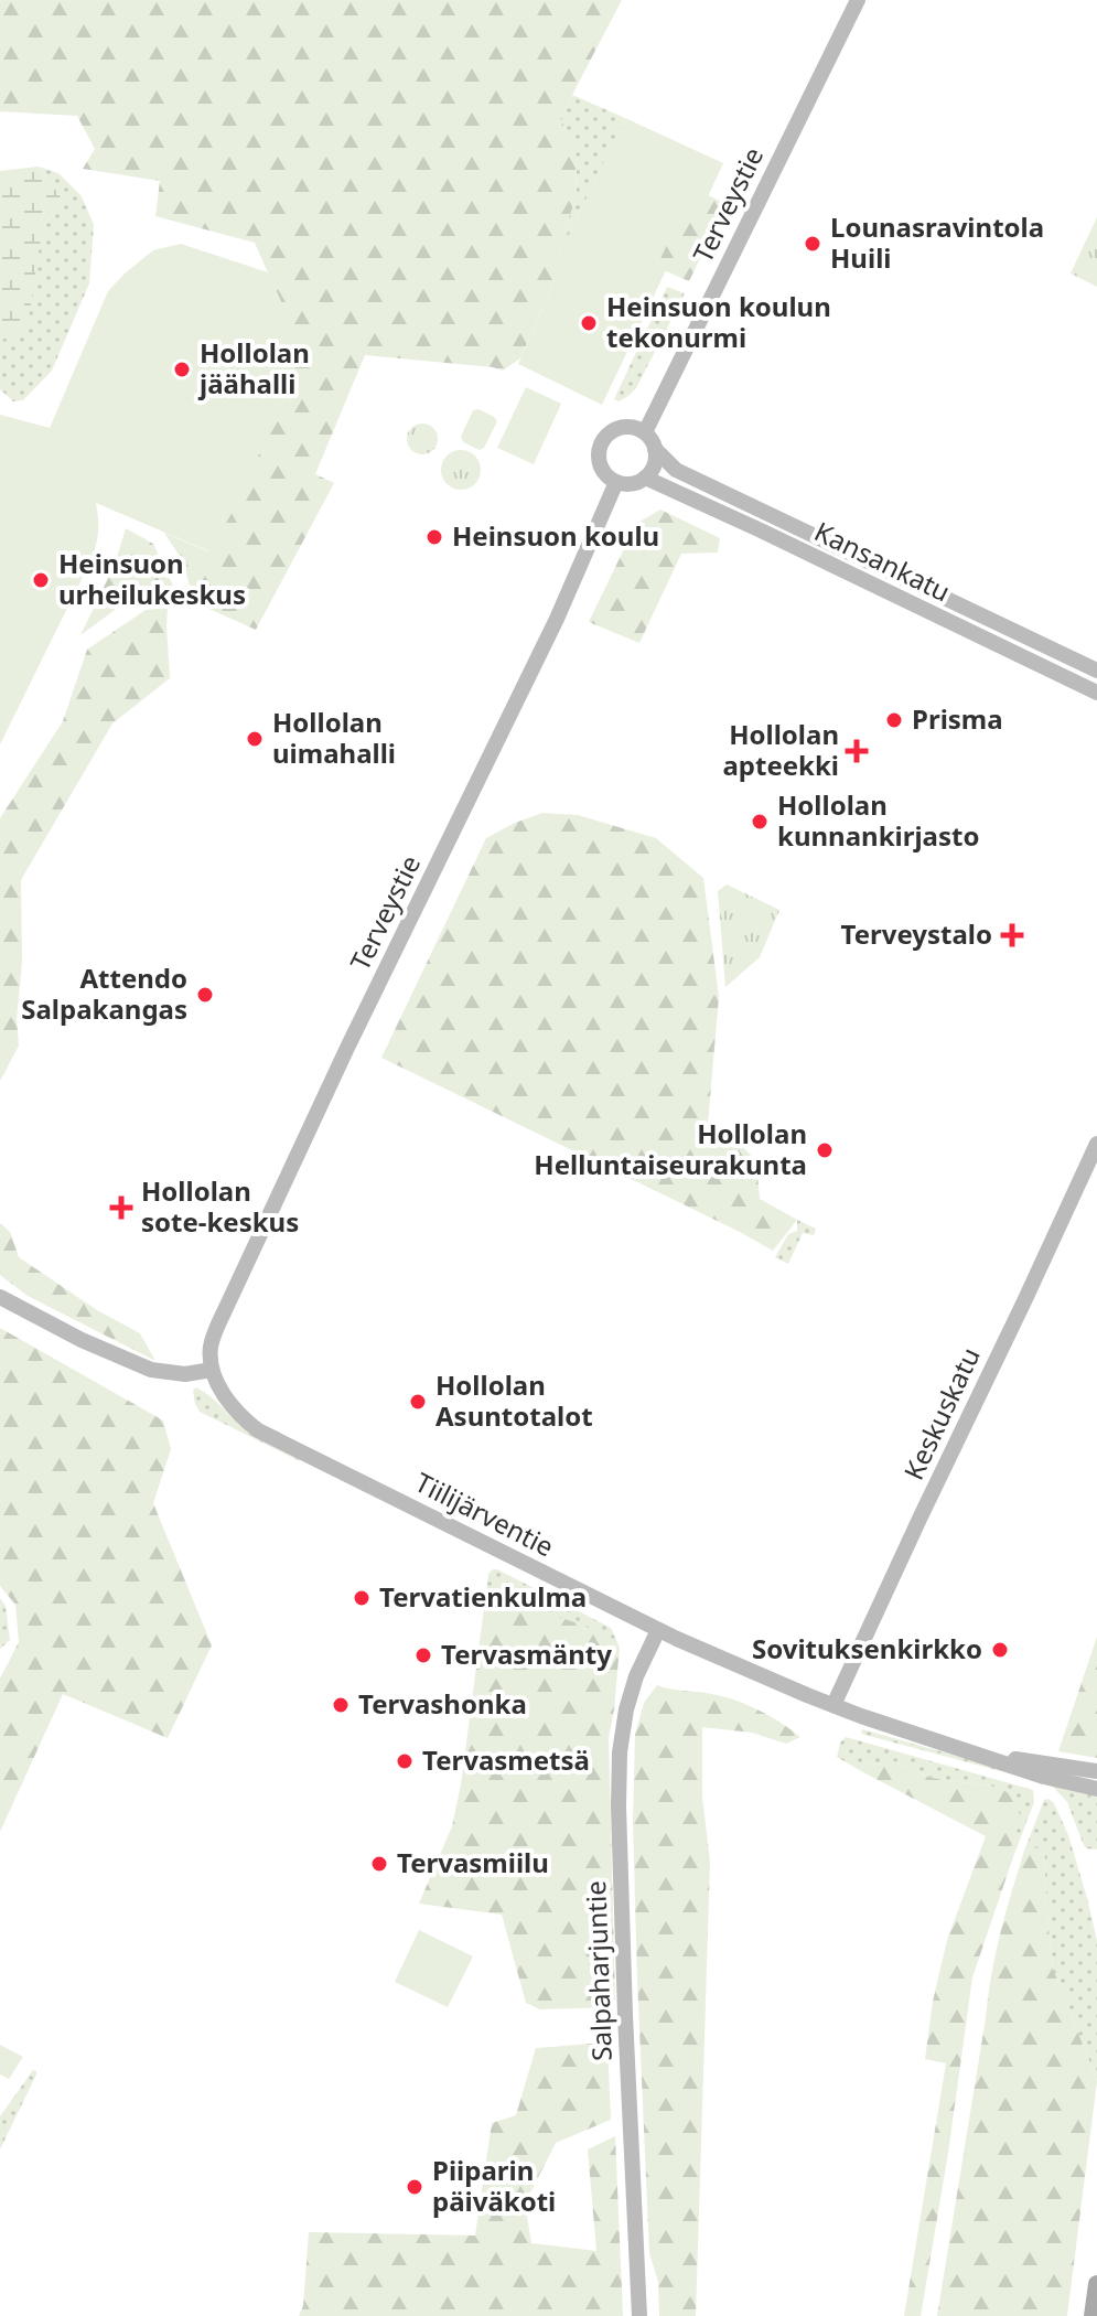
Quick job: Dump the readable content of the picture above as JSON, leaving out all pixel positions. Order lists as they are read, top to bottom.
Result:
{
  "streets": {
    "main road": [
      "Terveystie",
      "Kansankatu",
      "Keskuskatu",
      "Tiilijärventie",
      "Salpaharjuntie"
    ]
  },
  "crossings": [
    ["Terveystie", "Kansankatu"],
    ["Terveystie", "Tiilijärventie"],
    ["Keskuskatu", "Tiilijärventie"],
    ["Tiilijärventie", "Salpaharjuntie"]
  ],
  "places": {
    "other": [
      "Lounasravintola Huili",
      "Heinsuon koulun tekonurmi",
      "Hollolan jäähalli",
      "Heinsuon koulu",
      "Heinsuon urheilukeskus",
      "Prisma",
      "Hollolan uimahalli",
      "Hollolan kunnankirjasto",
      "Attendo Salpakangas",
      "Hollolan Helluntaiseurakunta",
      "Hollolan Asuntotalot",
      "Tervatienkulma",
      "Sovituksenkirkko",
      "Tervasmänty",
      "Tervashonka",
      "Tervasmetsä",
      "Tervasmiilu",
      "Piiparin päiväkoti"
    ],
    "health": ["Hollolan apteekki", "Terveystalo", "Hollolan sote-keskus"]
  }
}
